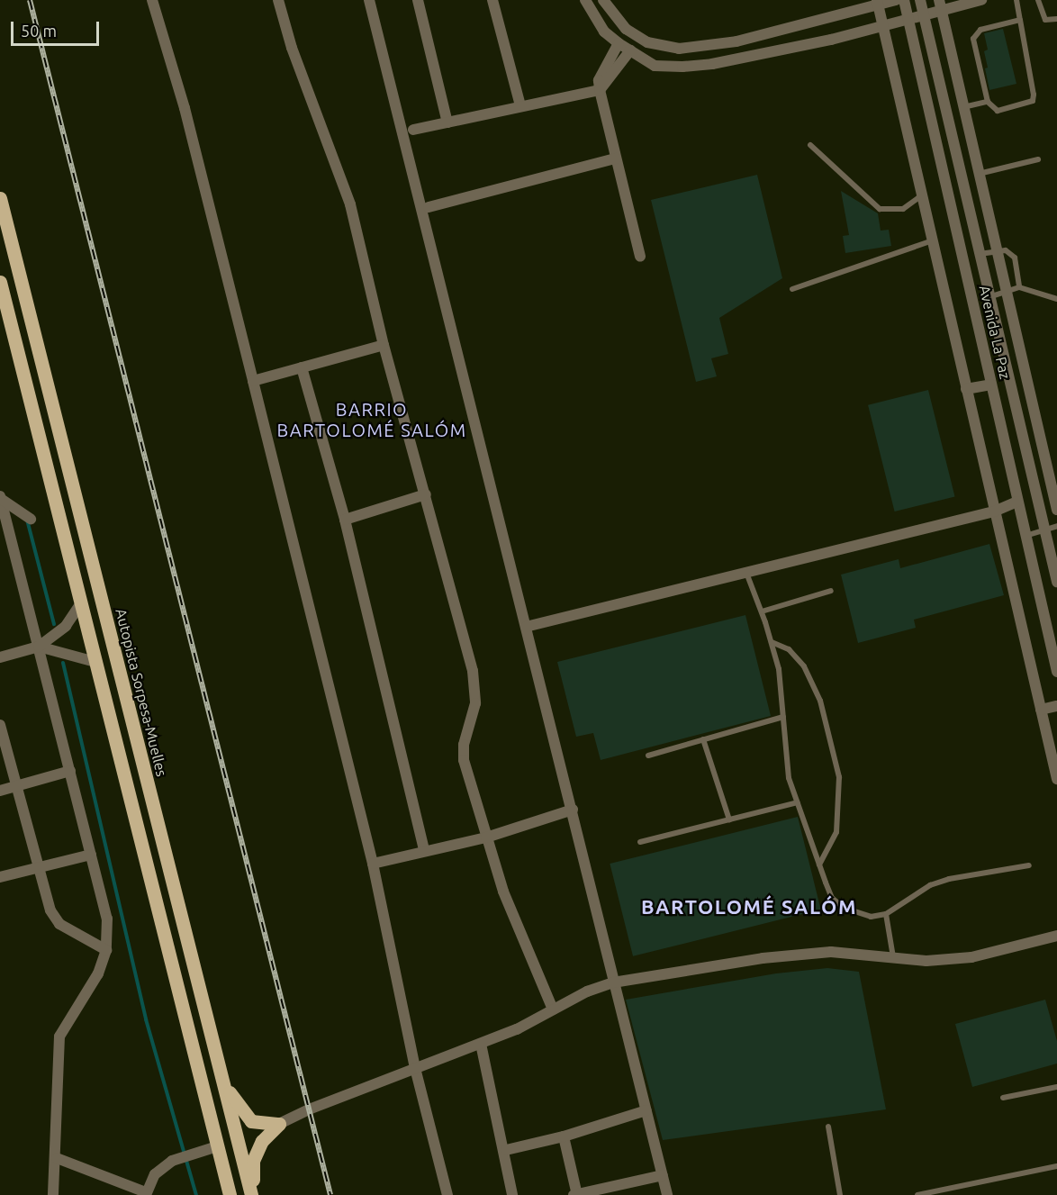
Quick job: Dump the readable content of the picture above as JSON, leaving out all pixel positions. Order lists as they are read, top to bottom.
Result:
{
  "streets": {
    "main road": ["Autopista Sorpesa-Muelles"],
    "street": ["Avenida La Paz"]
  },
  "districts": ["BARRIO BARTOLOMÉ SALÓM", "BARTOLOMÉ SALÓM"],
  "scale_bar": "50 m"
}
